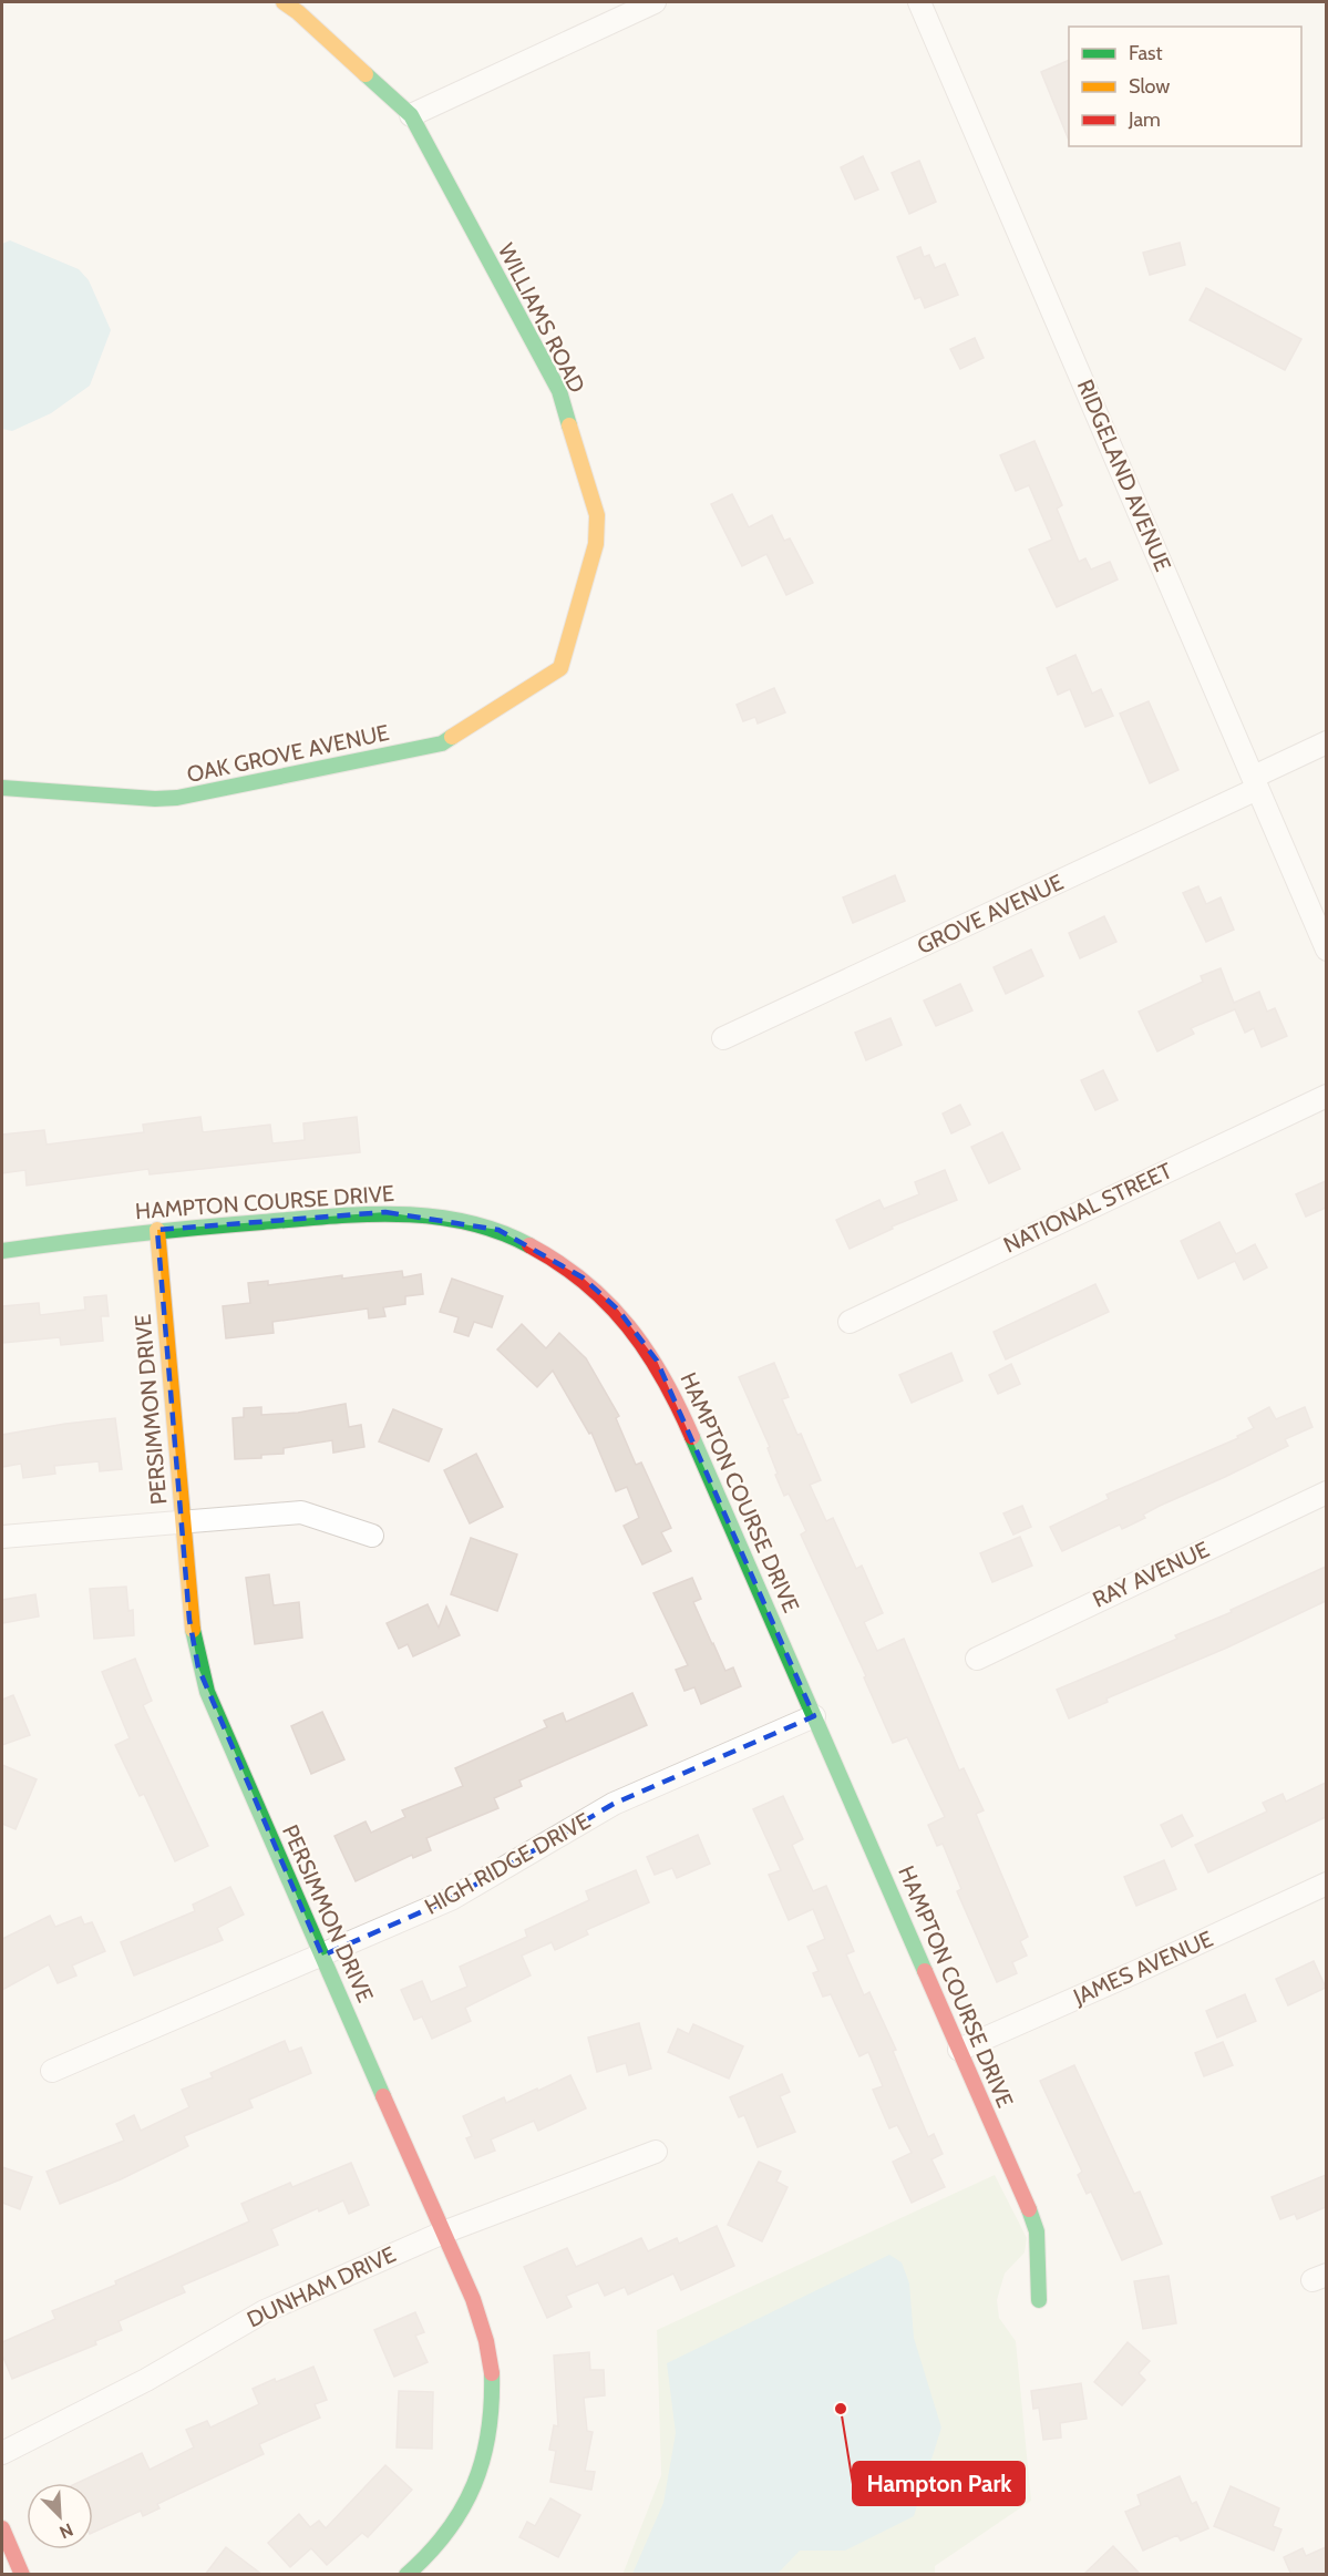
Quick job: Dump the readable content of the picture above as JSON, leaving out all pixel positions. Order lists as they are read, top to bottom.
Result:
{
  "streets": {
    "street": [
      "WILLIAMS ROAD",
      "RIDGELAND AVENUE",
      "OAK GROVE AVENUE",
      "GROVE AVENUE",
      "HAMPTON COURSE DRIVE",
      "NATIONAL STREET",
      "PERSIMMON DRIVE",
      "RAY AVENUE",
      "HIGH RIDGE DRIVE",
      "JAMES AVENUE",
      "DUNHAM DRIVE"
    ]
  },
  "crossings": [
    ["WILLIAMS ROAD", "OAK GROVE AVENUE"],
    ["RIDGELAND AVENUE", "GROVE AVENUE"],
    ["HAMPTON COURSE DRIVE", "PERSIMMON DRIVE"],
    ["HAMPTON COURSE DRIVE", "HIGH RIDGE DRIVE"],
    ["HAMPTON COURSE DRIVE", "JAMES AVENUE"],
    ["PERSIMMON DRIVE", "HIGH RIDGE DRIVE"],
    ["PERSIMMON DRIVE", "DUNHAM DRIVE"]
  ],
  "places": ["Hampton Park"],
  "legend": ["Fast", "Slow", "Jam"],
  "north": "bottom right"
}
